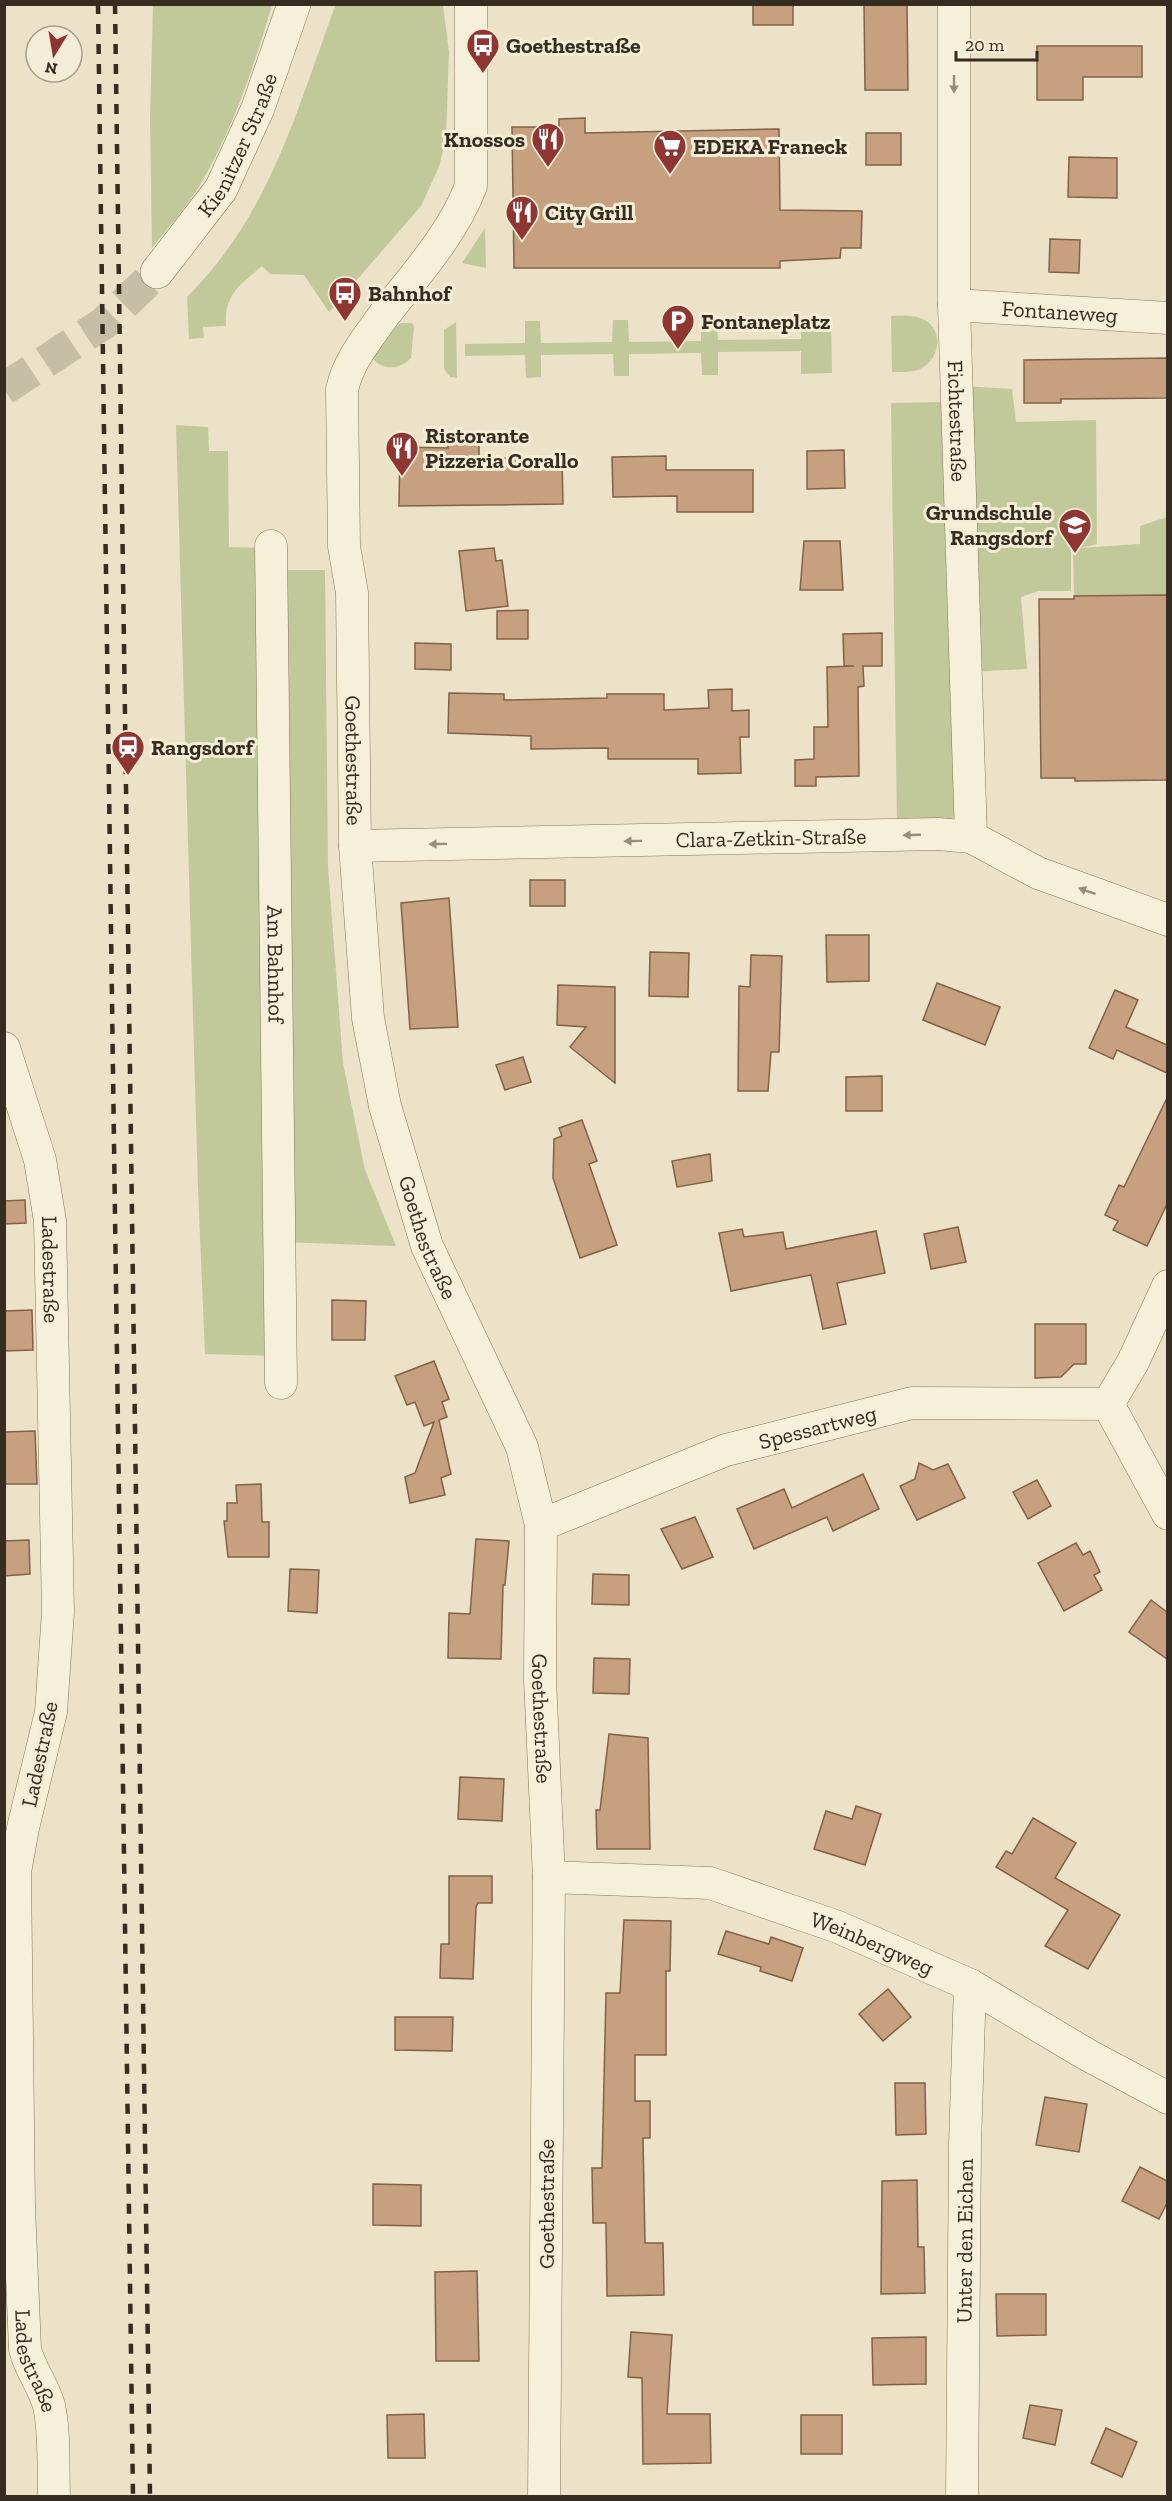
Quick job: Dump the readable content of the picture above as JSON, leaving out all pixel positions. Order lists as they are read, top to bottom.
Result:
{
  "streets": {
    "street": [
      "Kienitzer Straße",
      "Fontaneweg",
      "Fichtestraße",
      "Goethestraße",
      "Clara-Zetkin-Straße",
      "Am Bahnhof",
      "Ladestraße",
      "Spessartweg",
      "Weinbergweg",
      "Unter den Eichen"
    ]
  },
  "crossings": [
    ["Fontaneweg", "Fichtestraße"],
    ["Fichtestraße", "Clara-Zetkin-Straße"],
    ["Goethestraße", "Clara-Zetkin-Straße"],
    ["Goethestraße", "Spessartweg"],
    ["Goethestraße", "Weinbergweg"],
    ["Weinbergweg", "Unter den Eichen"]
  ],
  "one_way": ["Fichtestraße", "Clara-Zetkin-Straße"],
  "places": {
    "bus stop": ["Goethestraße", "Bahnhof"],
    "restaurant": ["Knossos", "City Grill", "Ristorante Pizzeria Corallo"],
    "supermarket": ["EDEKA Franeck"],
    "parking": ["Fontaneplatz"],
    "school or university": ["Grundschule Rangsdorf"],
    "station": ["Rangsdorf"]
  },
  "scale_bar": "20 m",
  "north": "bottom"
}
